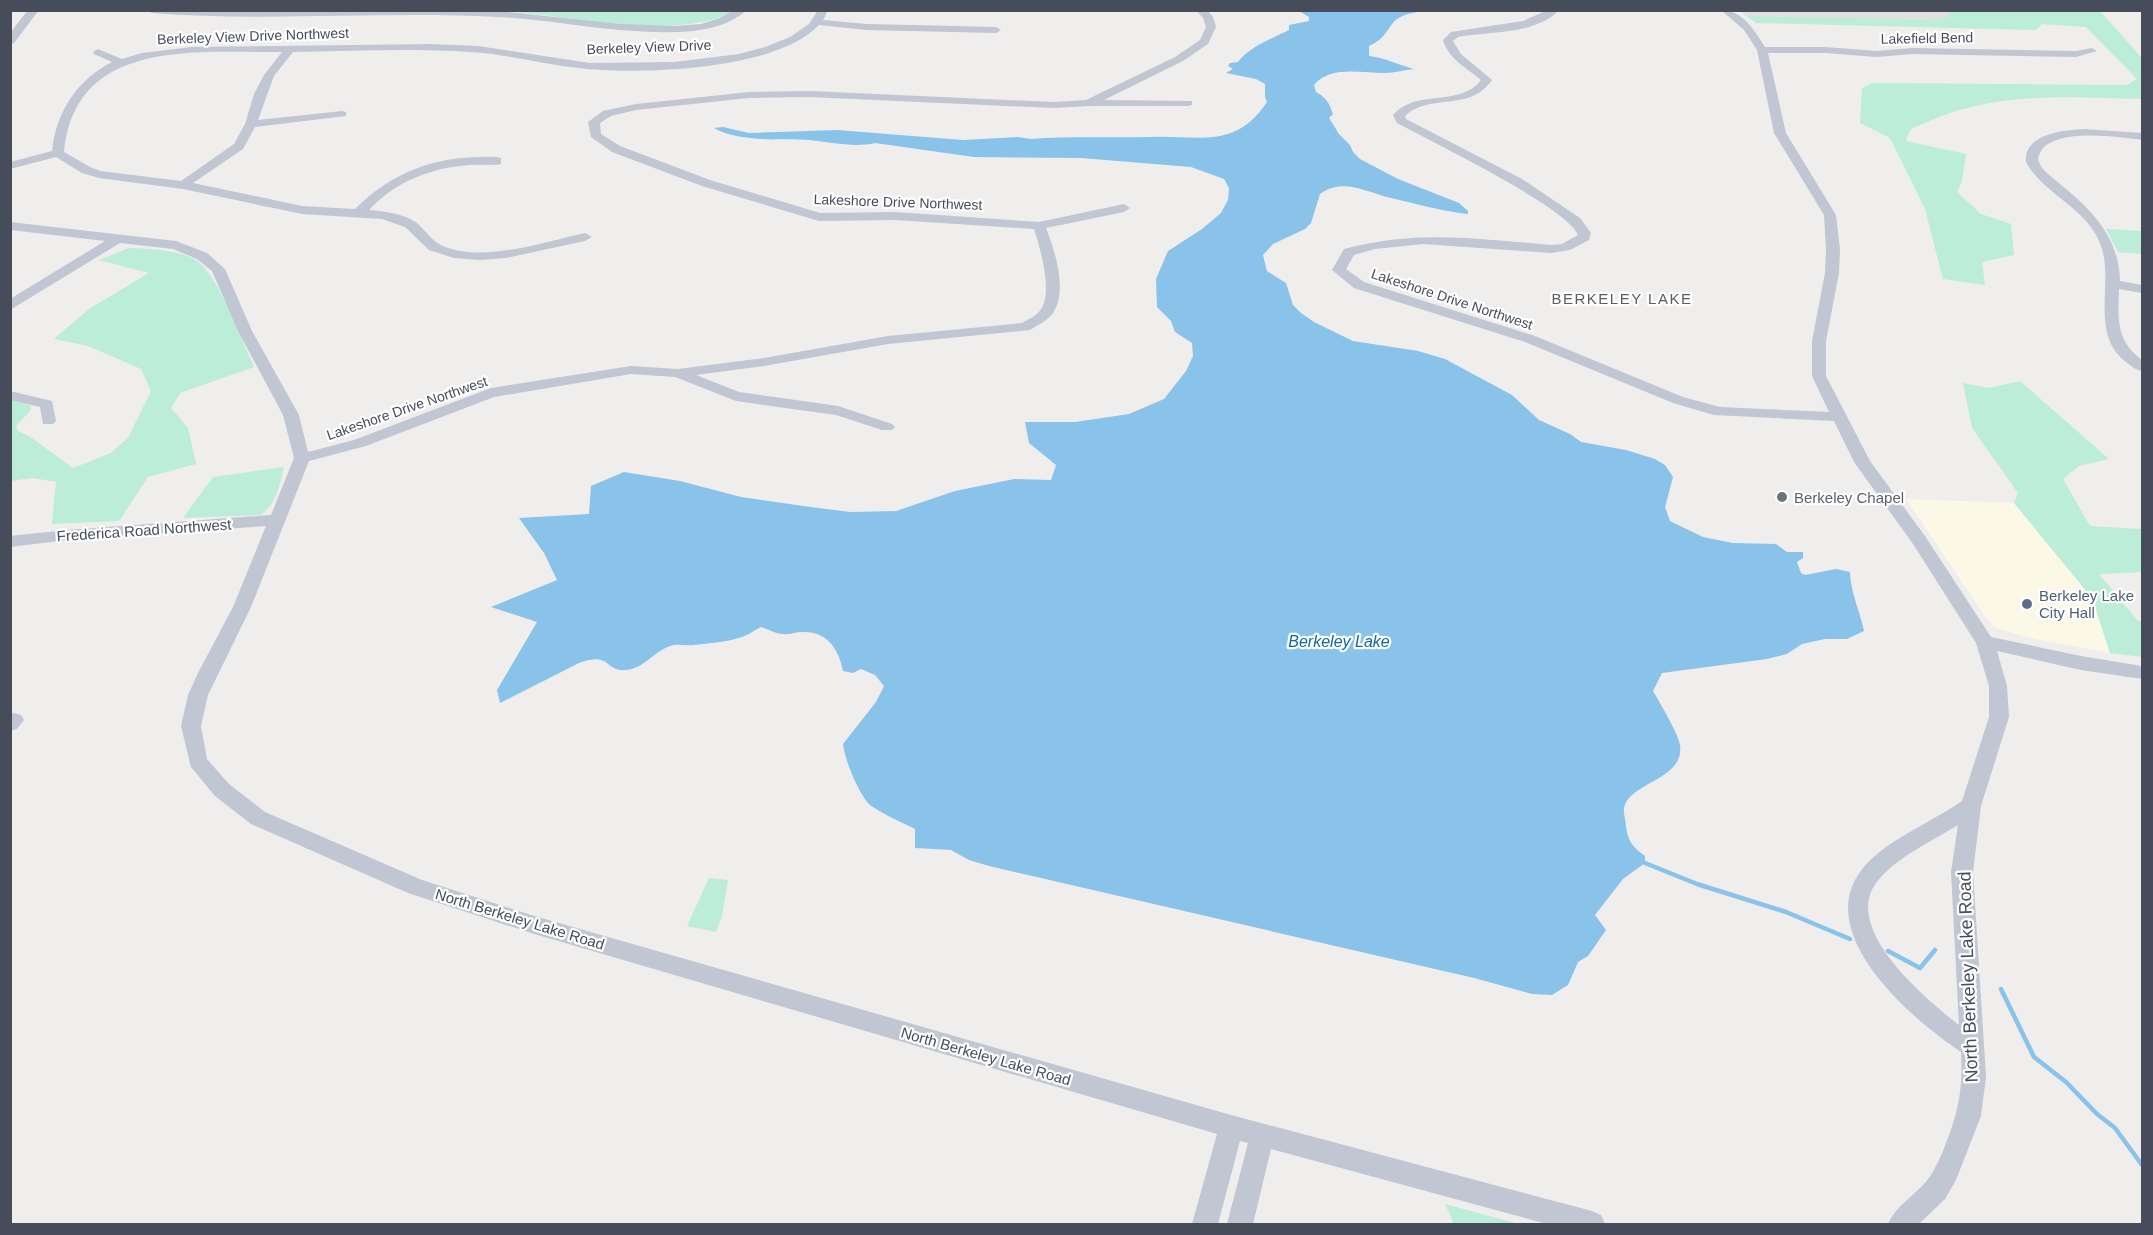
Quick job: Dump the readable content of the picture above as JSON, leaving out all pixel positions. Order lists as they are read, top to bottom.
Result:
{
  "streets": {
    "street": [
      "Berkeley View Drive Northwest",
      "Lakefield Bend",
      "Berkeley View Drive",
      "Lakeshore Drive Northwest",
      "Frederica Road Northwest",
      "North Berkeley Lake Road"
    ]
  },
  "crossings": [
    ["Berkeley View Drive Northwest", "Berkeley View Drive"],
    ["Lakefield Bend", "North Berkeley Lake Road"],
    ["Lakeshore Drive Northwest", "North Berkeley Lake Road"],
    ["Frederica Road Northwest", "North Berkeley Lake Road"]
  ],
  "districts": ["BERKELEY LAKE"],
  "water": ["Berkeley Lake"],
  "places": ["Berkeley Chapel", "Berkeley Lake City Hall"]
}
